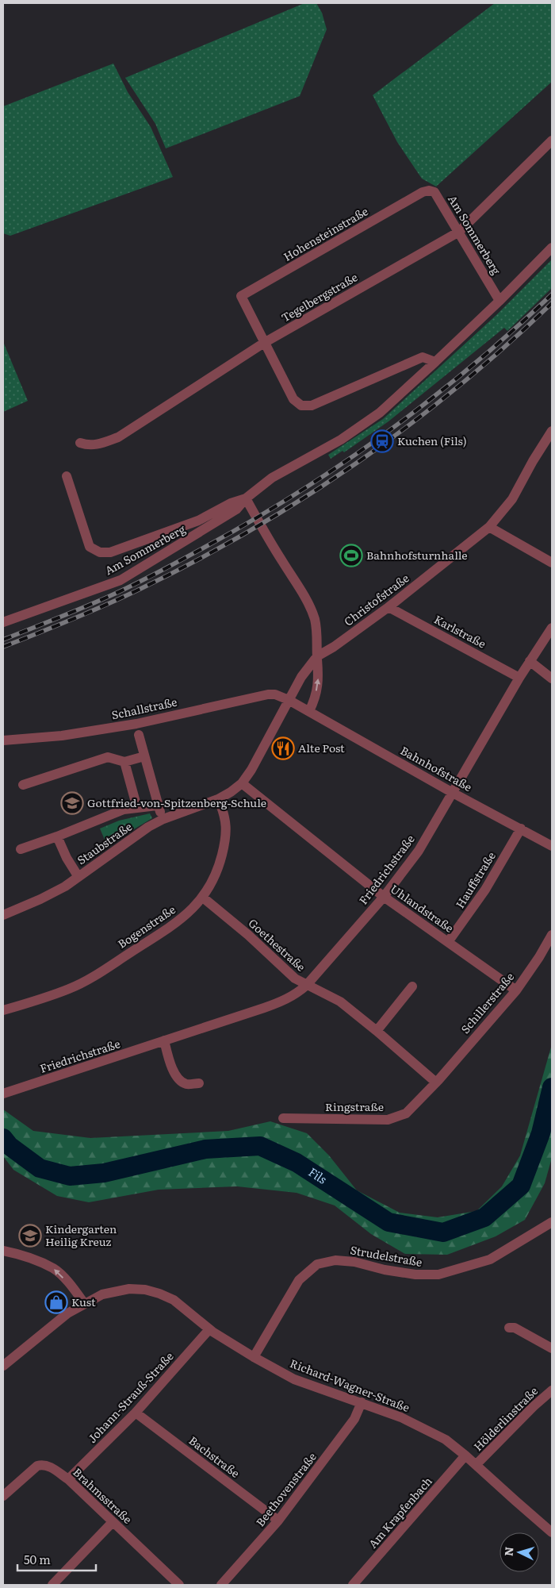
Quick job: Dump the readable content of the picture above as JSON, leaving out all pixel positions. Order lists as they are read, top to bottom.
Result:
{
  "streets": {
    "street": [
      "Hohensteinstraße",
      "Am Sommerberg",
      "Tegelbergstraße",
      "Christofstraße",
      "Karlstraße",
      "Schallstraße",
      "Bahnhofstraße",
      "Staubstraße",
      "Friedrichstraße",
      "Hauffstraße",
      "Uhlandstraße",
      "Bogenstraße",
      "Goethestraße",
      "Schillerstraße",
      "Ringstraße",
      "Strudelstraße",
      "Richard-Wagner-Straße",
      "Johann-Strauß-Straße",
      "Hölderlinstraße",
      "Bachstraße",
      "Beethovenstraße",
      "Brahmsstraße",
      "Am Krapfenbach"
    ]
  },
  "crossings": [
    ["Hohensteinstraße", "Am Sommerberg"],
    ["Hohensteinstraße", "Tegelbergstraße"],
    ["Am Sommerberg", "Tegelbergstraße"],
    ["Christofstraße", "Karlstraße"],
    ["Karlstraße", "Friedrichstraße"],
    ["Schallstraße", "Bahnhofstraße"],
    ["Schallstraße", "Staubstraße"],
    ["Bahnhofstraße", "Staubstraße"],
    ["Bahnhofstraße", "Friedrichstraße"],
    ["Bahnhofstraße", "Hauffstraße"],
    ["Staubstraße", "Uhlandstraße"],
    ["Staubstraße", "Bogenstraße"],
    ["Friedrichstraße", "Uhlandstraße"],
    ["Friedrichstraße", "Goethestraße"],
    ["Hauffstraße", "Uhlandstraße"],
    ["Uhlandstraße", "Schillerstraße"],
    ["Bogenstraße", "Goethestraße"],
    ["Goethestraße", "Schillerstraße"],
    ["Goethestraße", "Ringstraße"],
    ["Schillerstraße", "Ringstraße"],
    ["Strudelstraße", "Richard-Wagner-Straße"],
    ["Richard-Wagner-Straße", "Johann-Strauß-Straße"],
    ["Richard-Wagner-Straße", "Hölderlinstraße"],
    ["Richard-Wagner-Straße", "Beethovenstraße"],
    ["Richard-Wagner-Straße", "Am Krapfenbach"],
    ["Johann-Strauß-Straße", "Bachstraße"],
    ["Johann-Strauß-Straße", "Brahmsstraße"],
    ["Bachstraße", "Beethovenstraße"]
  ],
  "water": ["Fils"],
  "places": {
    "station": ["Kuchen (Fils)"],
    "sports": ["Bahnhofsturnhalle"],
    "restaurant": ["Alte Post"],
    "school or university": ["Gottfried-von-Spitzenberg-Schule", "Kindergarten Heilig Kreuz"],
    "shop": ["Kust"]
  },
  "scale_bar": "50 m",
  "north": "left"
}
